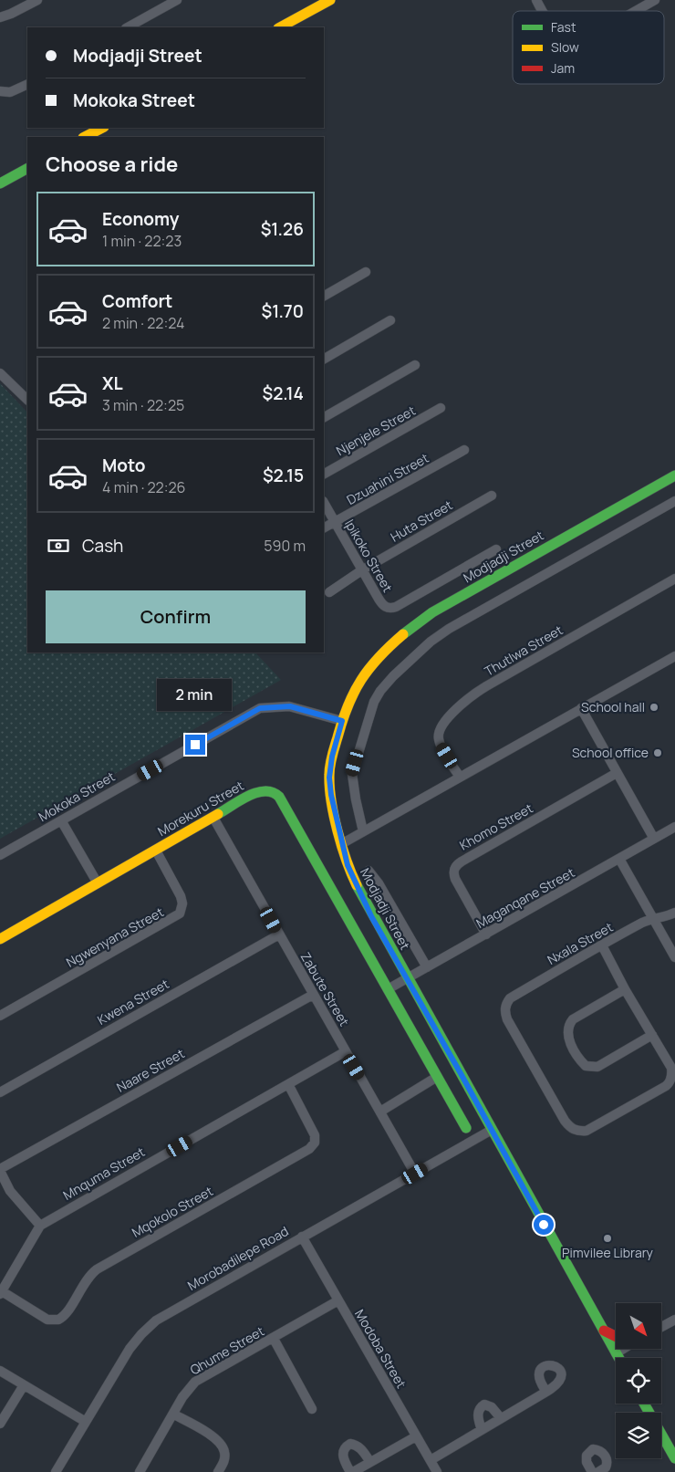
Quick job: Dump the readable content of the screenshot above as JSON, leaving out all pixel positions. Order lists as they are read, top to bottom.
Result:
{
  "streets": {
    "street": [
      "Njenjele Street",
      "Dzuahini Street",
      "Huta Street",
      "Ipikoko Street",
      "Modjadji Street",
      "Thutlwa Street",
      "Mokoka Street",
      "Morekuru Street",
      "Khomo Street",
      "Maganqane Street",
      "Ngwenyana Street",
      "Nxala Street",
      "Zabute Street",
      "Kwena Street",
      "Naare Street",
      "Mnquma Street",
      "Mqokolo Street",
      "Morobadilepe Road",
      "Modoba Street",
      "Qhume Street"
    ]
  },
  "crossings": [
    ["Dzuahini Street", "Ipikoko Street"],
    ["Huta Street", "Ipikoko Street"],
    ["Modjadji Street", "Mokoka Street"],
    ["Modjadji Street", "Maganqane Street"],
    ["Modjadji Street", "Morobadilepe Road"],
    ["Morekuru Street", "Maganqane Street"],
    ["Morekuru Street", "Ngwenyana Street"],
    ["Morekuru Street", "Zabute Street"],
    ["Khomo Street", "Maganqane Street"],
    ["Zabute Street", "Kwena Street"],
    ["Zabute Street", "Naare Street"],
    ["Zabute Street", "Mnquma Street"],
    ["Zabute Street", "Morobadilepe Road"],
    ["Mnquma Street", "Mqokolo Street"],
    ["Morobadilepe Road", "Modoba Street"],
    ["Modoba Street", "Qhume Street"]
  ],
  "places": ["School hall", "School office", "Pimvilee Library"],
  "legend": ["Fast", "Slow", "Jam"],
  "north": "bottom right",
  "page": {
    "banner": ["Modjadji Street", "Mokoka Street"],
    "heading": "Choose a ride",
    "list": [
      {
        "name": "Economy",
        "note": "1 min · 22:23",
        "value": "$1.26"
      },
      {
        "name": "Comfort",
        "note": "2 min · 22:24",
        "value": "$1.70"
      },
      {
        "name": "XL",
        "note": "3 min · 22:25",
        "value": "$2.14"
      },
      {
        "name": "Moto",
        "note": "4 min · 22:26",
        "value": "$2.15"
      }
    ],
    "pay": ["Cash", "590 m"],
    "buttons": "Confirm",
    "bubble": "2 min"
  }
}
